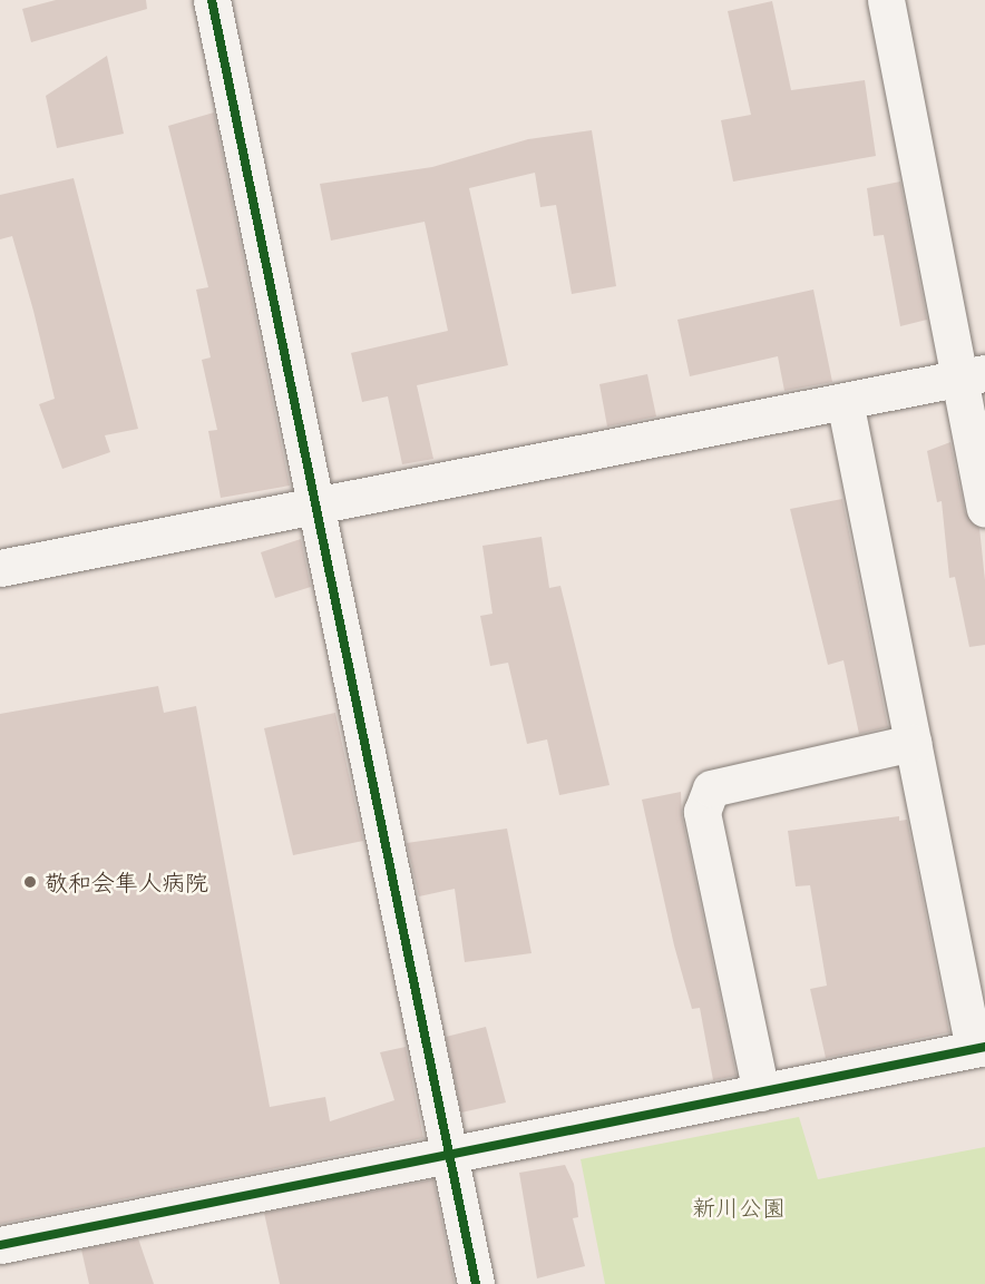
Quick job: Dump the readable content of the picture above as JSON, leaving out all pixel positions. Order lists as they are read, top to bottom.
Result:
{
  "parks": ["新川公園"],
  "places": ["敬和会隼人病院"]
}
